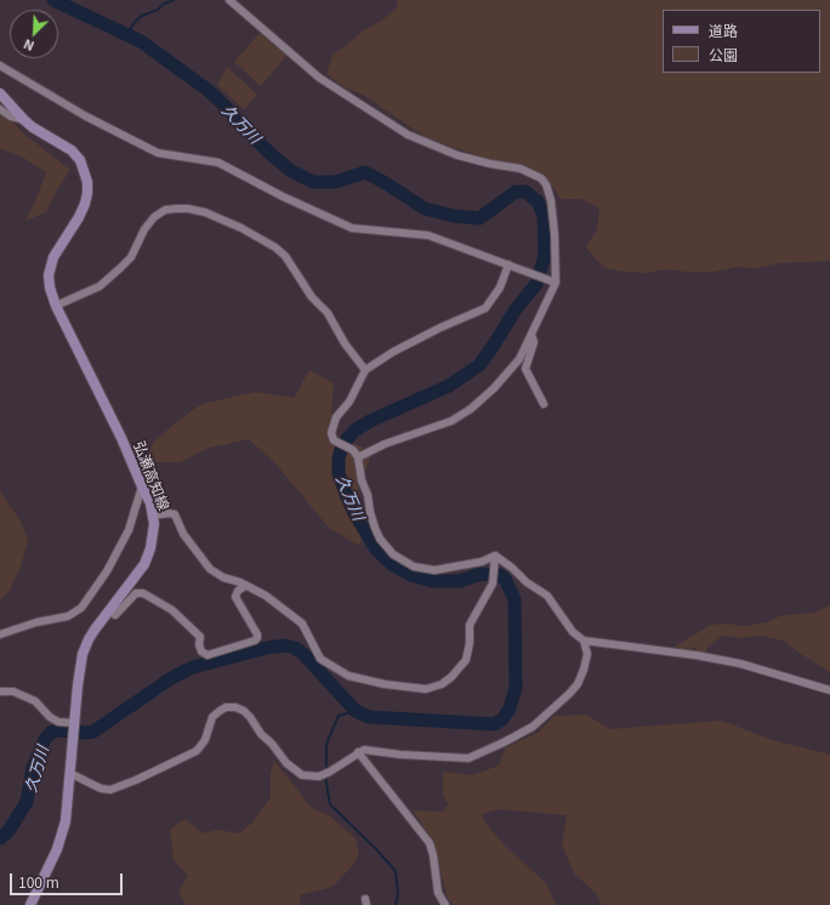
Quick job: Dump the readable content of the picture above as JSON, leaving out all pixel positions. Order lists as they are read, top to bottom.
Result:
{
  "streets": {
    "main road": ["弘瀬高知線"]
  },
  "water": ["久万川"],
  "legend": ["道路", "公園"],
  "scale_bar": "100 m",
  "north": "bottom left"
}
